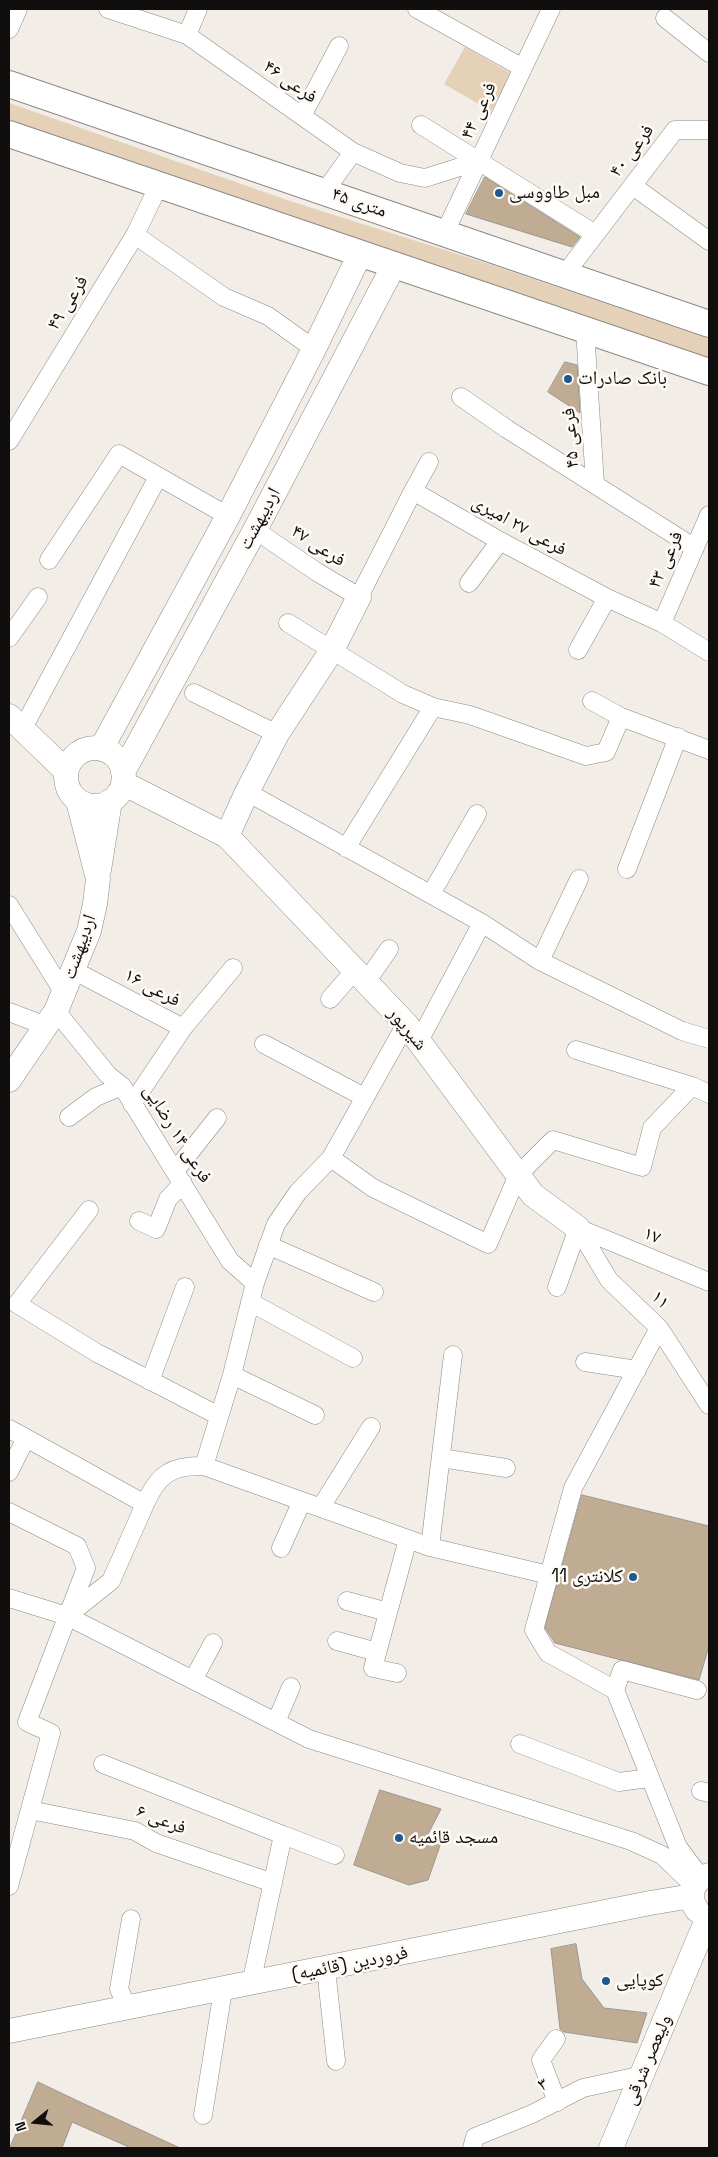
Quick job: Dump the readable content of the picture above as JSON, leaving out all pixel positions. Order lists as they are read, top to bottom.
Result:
{
  "streets": {
    "main road": [
      "۴۵ متری",
      "اردیبهشت",
      "شیرپور",
      "فروردین (قائمیه)",
      "ولیعصر شرقی"
    ],
    "street": [
      "فرعی ۴۶",
      "فرعی ۴۴",
      "فرعی ۴۰",
      "فرعی ۴۹",
      "فرعی ۴۵",
      "فرعی ۲۷ امیری",
      "فرعی ۴۷",
      "فرعی ۴۳",
      "فرعی ۱۶",
      "فرعی ۱۴ رضایی",
      "۱۷",
      "۱۱",
      "فرعی ۶",
      "۳"
    ]
  },
  "crossings": [
    ["فرعی ۴۶", "فرعی ۴۴"],
    ["فرعی ۴۴", "۴۵ متری"],
    ["فرعی ۴۰", "۴۵ متری"],
    ["اردیبهشت", "فرعی ۴۷"],
    ["اردیبهشت", "فرعی ۱۶"],
    ["اردیبهشت", "شیرپور"],
    ["اردیبهشت", "فرعی ۱۴ رضایی"],
    ["فرعی ۲۷ امیری", "فرعی ۴۳"],
    ["فرعی ۱۶", "فرعی ۱۴ رضایی"],
    ["شیرپور", "۱۷"],
    ["شیرپور", "۱۱"],
    ["۱۷", "۱۱"],
    ["ولیعصر شرقی", "۳"]
  ],
  "places": [
    "مبل طاووسی",
    "بانک صادرات",
    "کلانتری 11",
    "مسجد قائمیه",
    "کوپایی"
  ],
  "north": "left"
}
